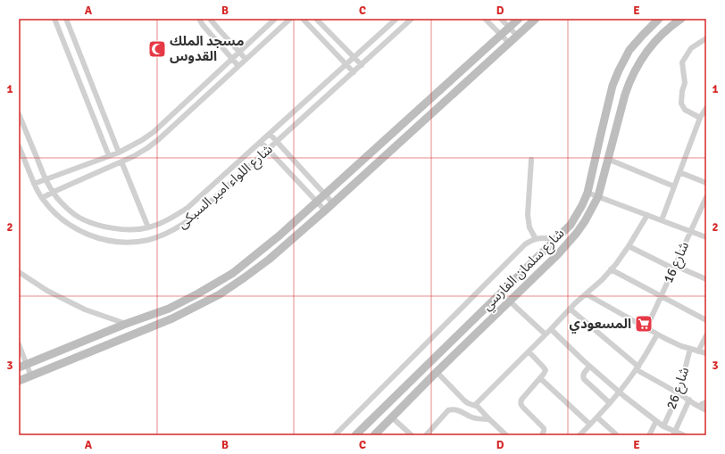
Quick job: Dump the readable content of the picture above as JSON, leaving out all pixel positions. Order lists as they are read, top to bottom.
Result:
{
  "streets": {
    "street": [
      "شارع اللواء امير السبكى",
      "شارع 16",
      "شارع سلمان الفارسي",
      "شارع 26"
    ]
  },
  "places": {
    "mosque": ["مسجد الملك القدوس"],
    "supermarket": ["المسعودي"]
  },
  "grid": {
    "columns": [
      "A",
      "B",
      "C",
      "D",
      "E"
    ],
    "rows": ["1", "2", "3"]
  }
}
